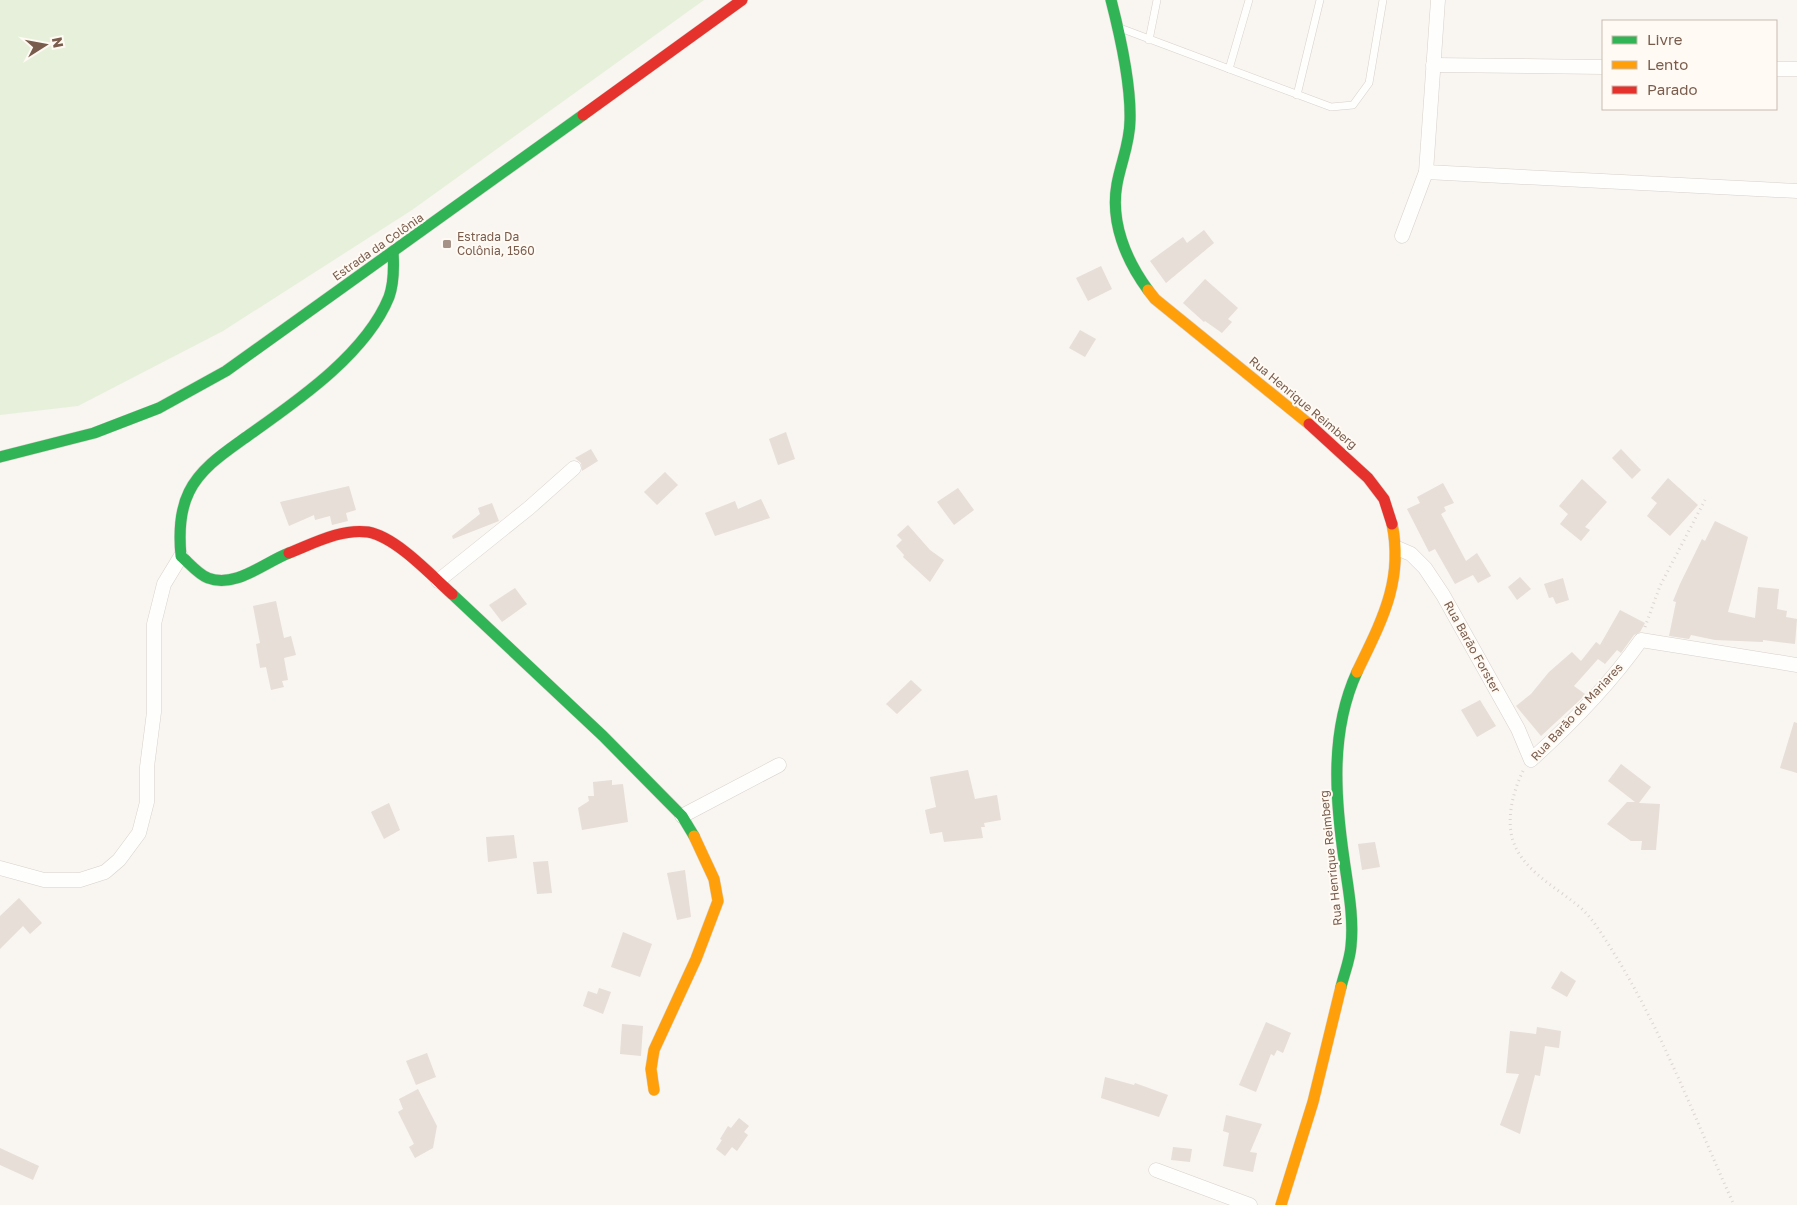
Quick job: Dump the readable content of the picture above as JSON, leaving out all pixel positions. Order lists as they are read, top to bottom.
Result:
{
  "streets": {
    "street": [
      "Estrada da Colônia",
      "Rua Henrique Reimberg",
      "Rua Barão Forster",
      "Rua Barão de Mariares"
    ]
  },
  "crossings": [
    ["Rua Henrique Reimberg", "Rua Barão Forster"],
    ["Rua Barão Forster", "Rua Barão de Mariares"]
  ],
  "places": {
    "transit": ["Estrada Da Colônia, 1560"]
  },
  "legend": ["Livre", "Lento", "Parado"],
  "north": "right"
}
